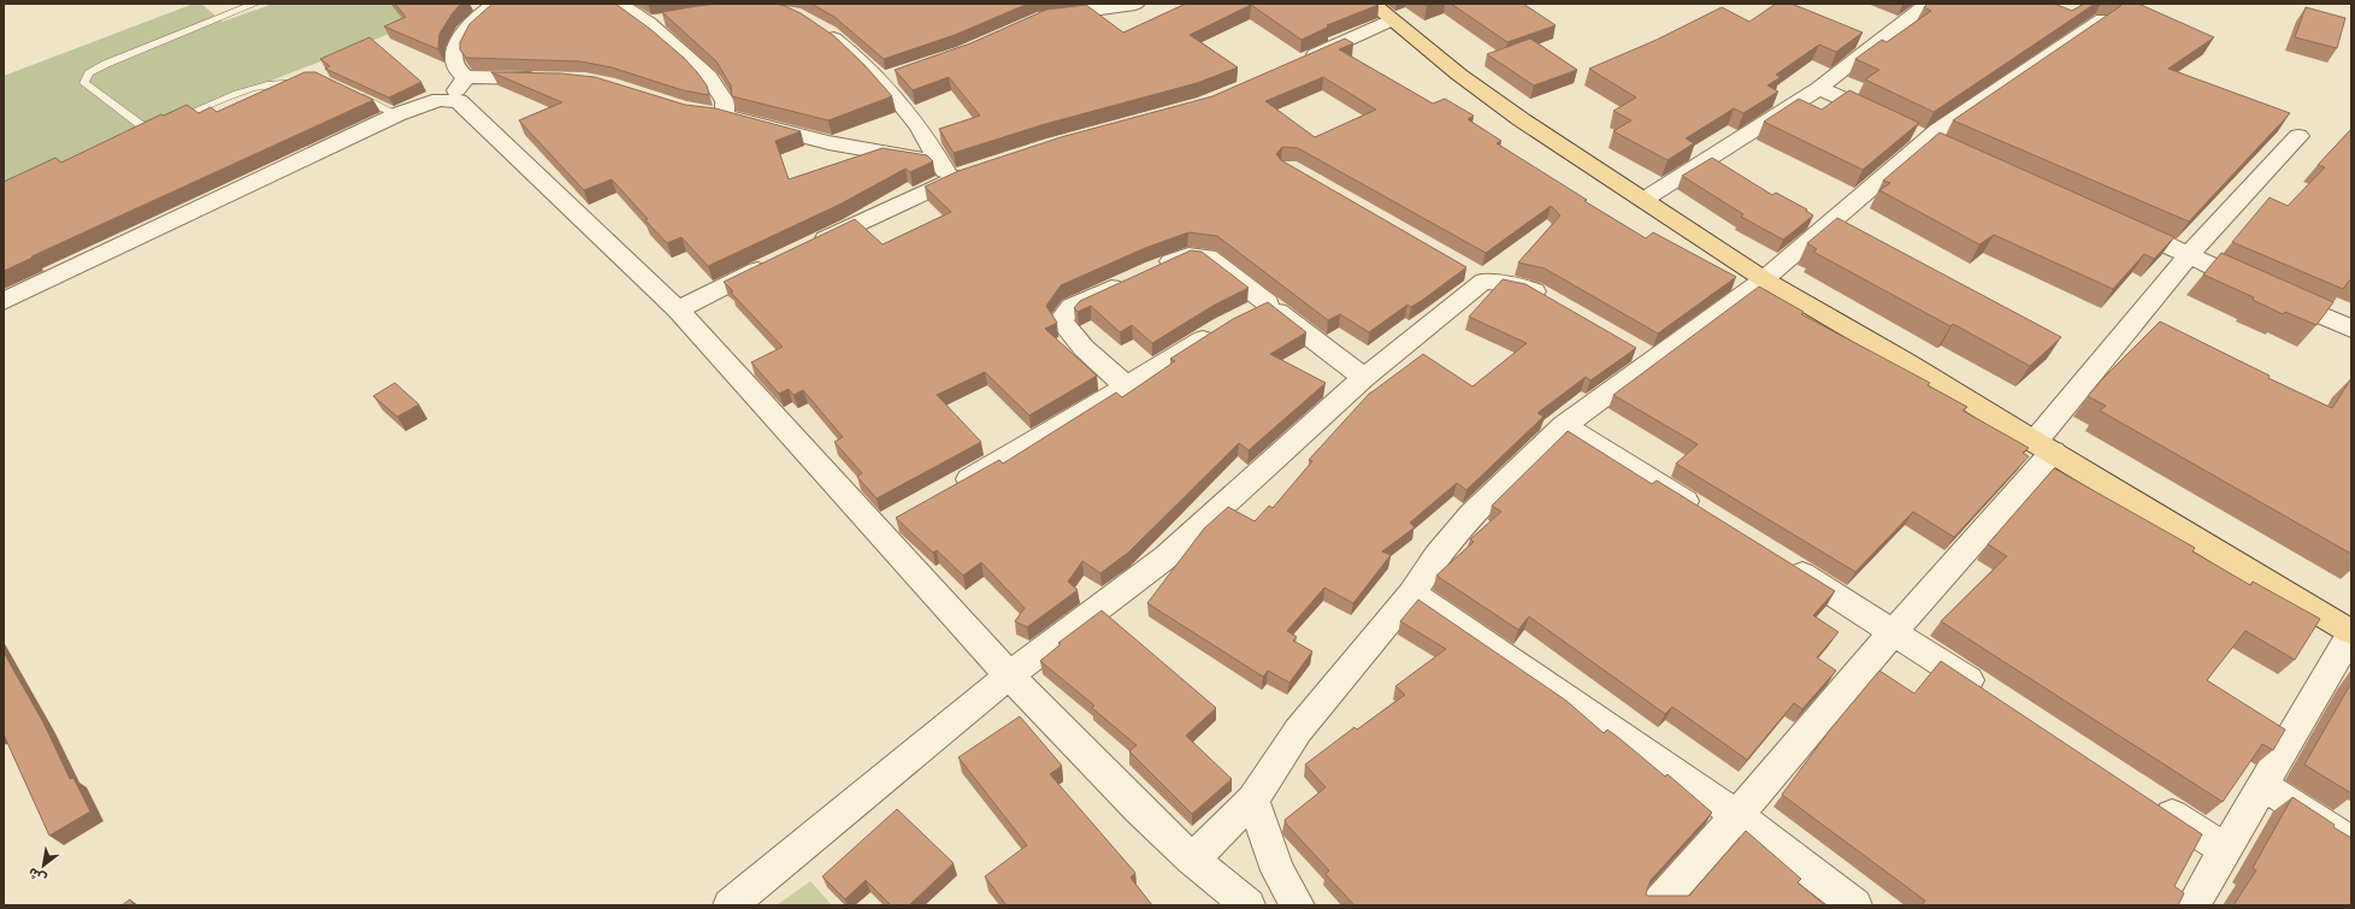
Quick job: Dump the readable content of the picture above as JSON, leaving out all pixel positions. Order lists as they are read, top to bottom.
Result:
{
  "north": "bottom left"
}
